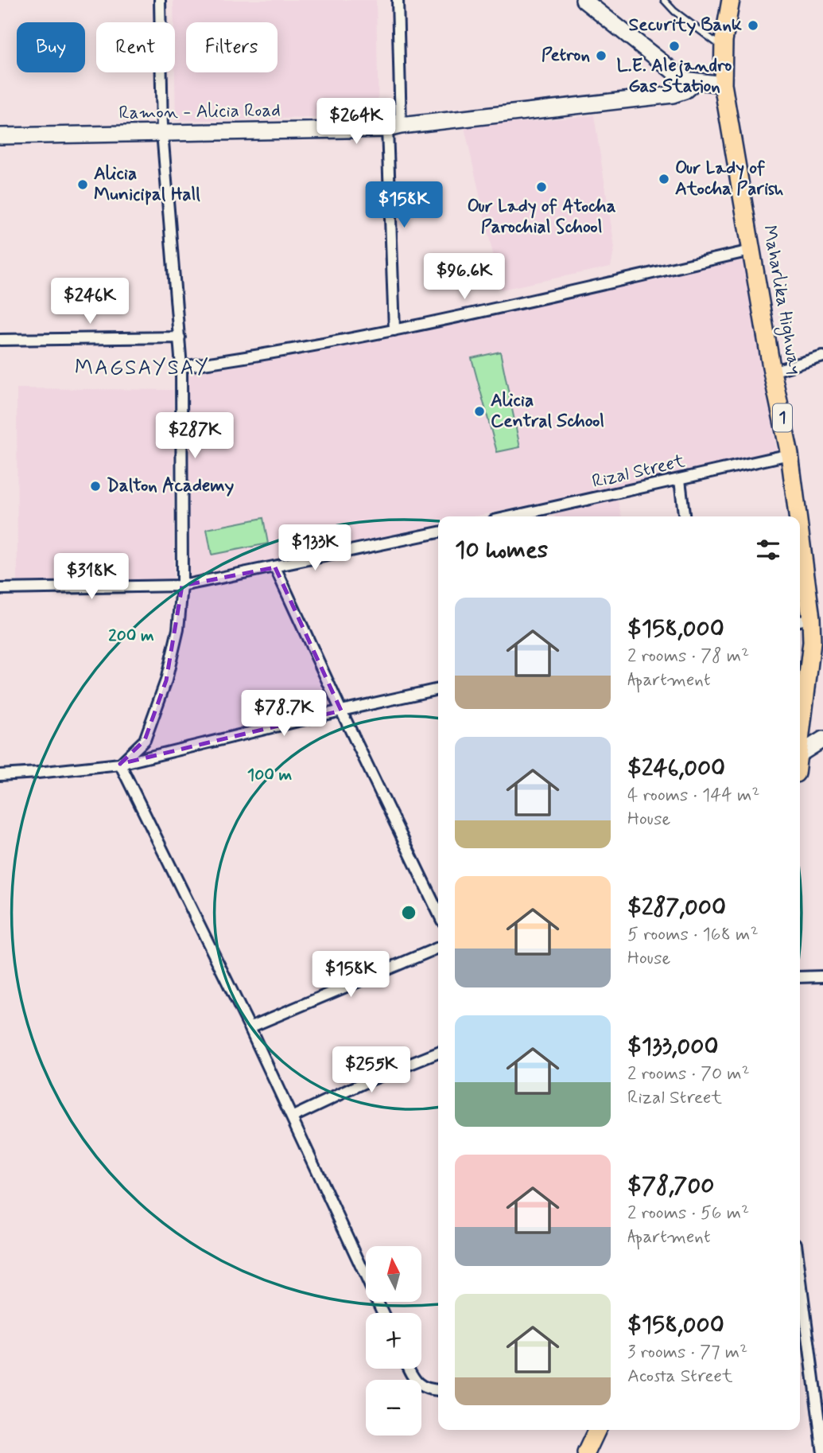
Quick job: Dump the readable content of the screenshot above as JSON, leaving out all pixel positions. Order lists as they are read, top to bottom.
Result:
{
  "streets": {
    "main road": ["Ramon - Alicia Road", "Maharlika Highway", "1"],
    "street": ["Rizal Street"]
  },
  "crossings": [
    ["Maharlika Highway", "Rizal Street"]
  ],
  "districts": ["MAGSAYSAY"],
  "places": [
    "Security Bank",
    "L.E. Alejandro Gas Station",
    "Petron",
    "Our Lady of Atocha Parish",
    "Alicia Municipal Hall",
    "Our Lady of Atocha Parochial School",
    "Alicia Central School",
    "Dalton Academy"
  ],
  "north": "top",
  "page": {
    "chip": ["Buy", "Rent", "Filters"],
    "price": [
      "$264K",
      "$158K",
      "$96.6K",
      "$246K",
      "$287K",
      "$133K",
      "$318K",
      "$78.7K",
      "$158K",
      "$255K"
    ],
    "heading": "10 homes",
    "list": [
      {
        "name": "$158,000",
        "note": "2 rooms · 78 m² · Apartment"
      },
      {
        "name": "$246,000",
        "note": "4 rooms · 144 m² · House"
      },
      {
        "name": "$287,000",
        "note": "5 rooms · 168 m² · House"
      },
      {
        "name": "$133,000",
        "note": "2 rooms · 70 m² · Rizal Street"
      },
      {
        "name": "$78,700",
        "note": "2 rooms · 56 m² · Apartment"
      },
      {
        "name": "$158,000",
        "note": "3 rooms · 77 m² · Acosta Street"
      }
    ],
    "map_buttons": ["+", "−"]
  },
  "rings": ["200 m", "100 m"]
}
